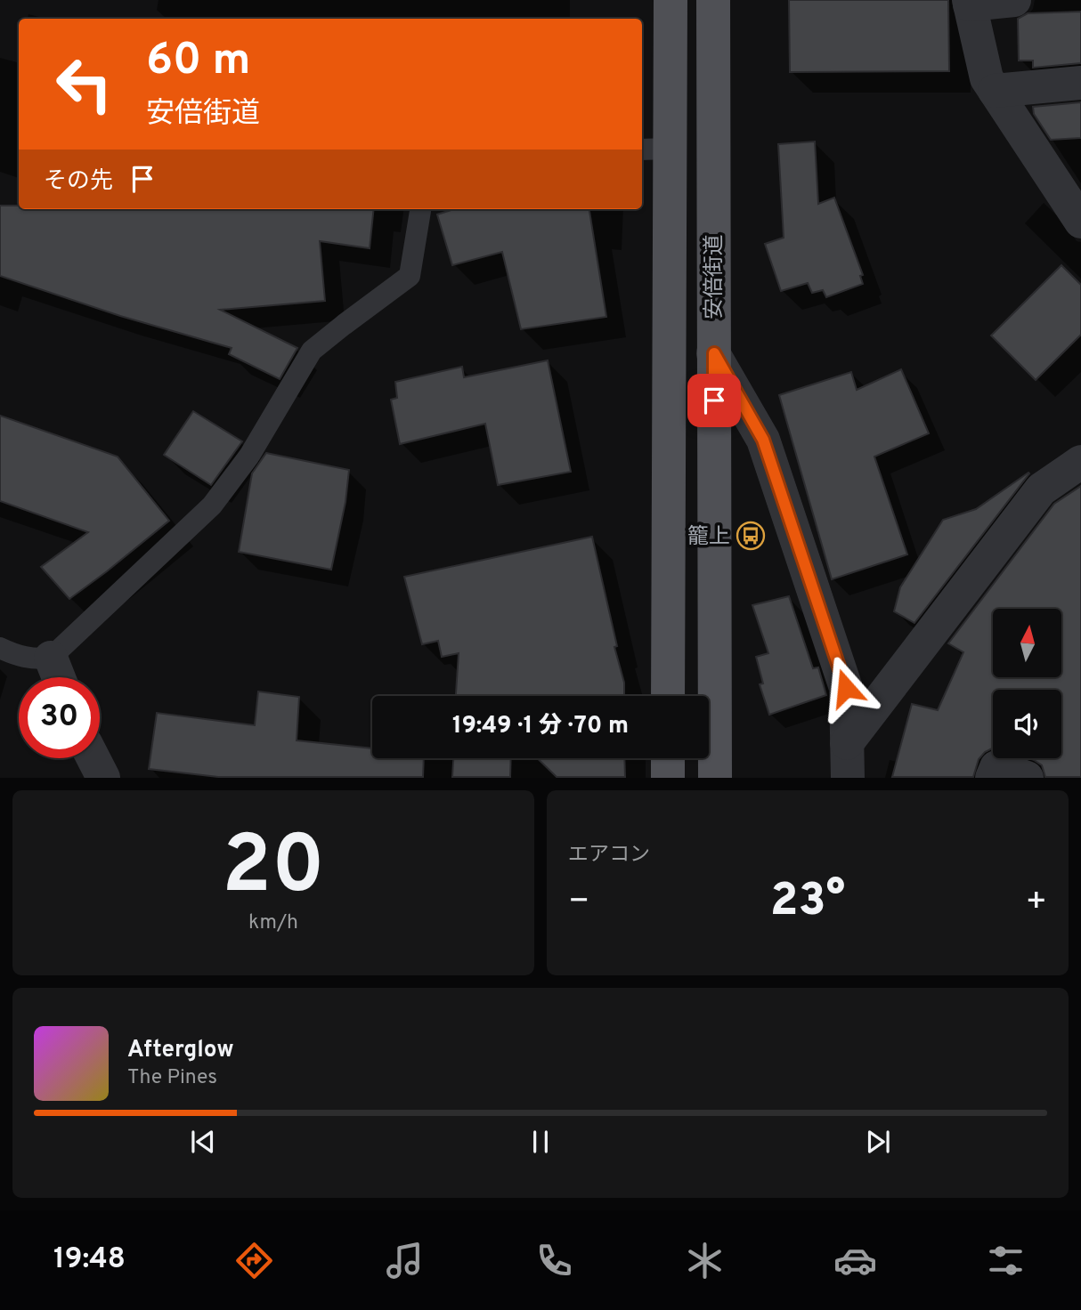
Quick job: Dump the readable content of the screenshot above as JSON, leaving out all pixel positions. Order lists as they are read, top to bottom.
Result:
{
  "streets": {
    "main road": ["安倍街道"]
  },
  "places": {
    "bus stop": ["籠上"]
  },
  "north": "top",
  "page": {
    "turn": ["60 m", "安倍街道"],
    "then": "その先",
    "limit": "30",
    "trip": "19:49 · 1 分 · 70 m",
    "tile": [
      ["20", "km/h"],
      "エアコン"
    ],
    "heat": ["−", "23°", "+"],
    "song": ["Afterglow", "The Pines"],
    "tabs": "19:48"
  }
}
